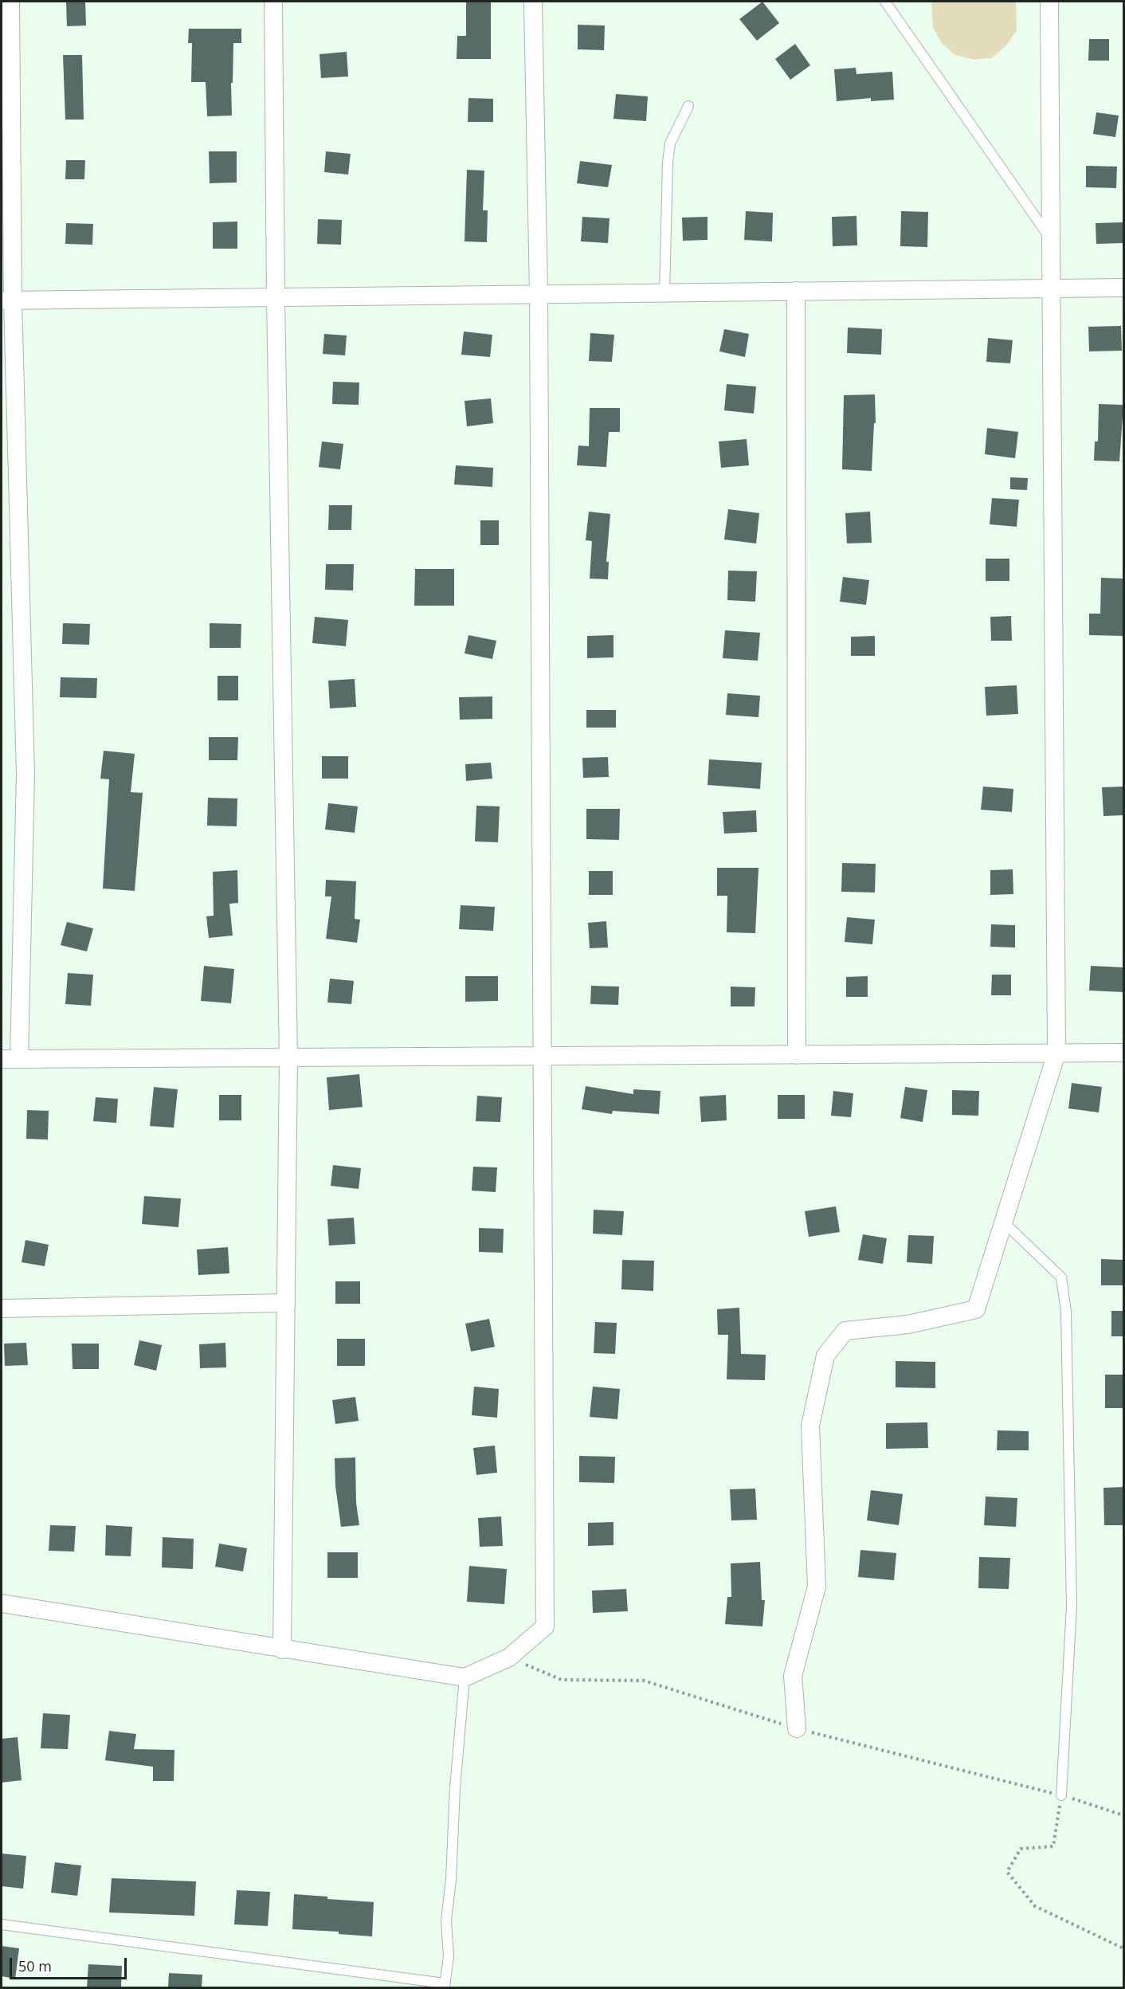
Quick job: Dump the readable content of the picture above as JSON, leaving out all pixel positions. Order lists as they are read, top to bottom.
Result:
{
  "scale_bar": "50 m"
}
